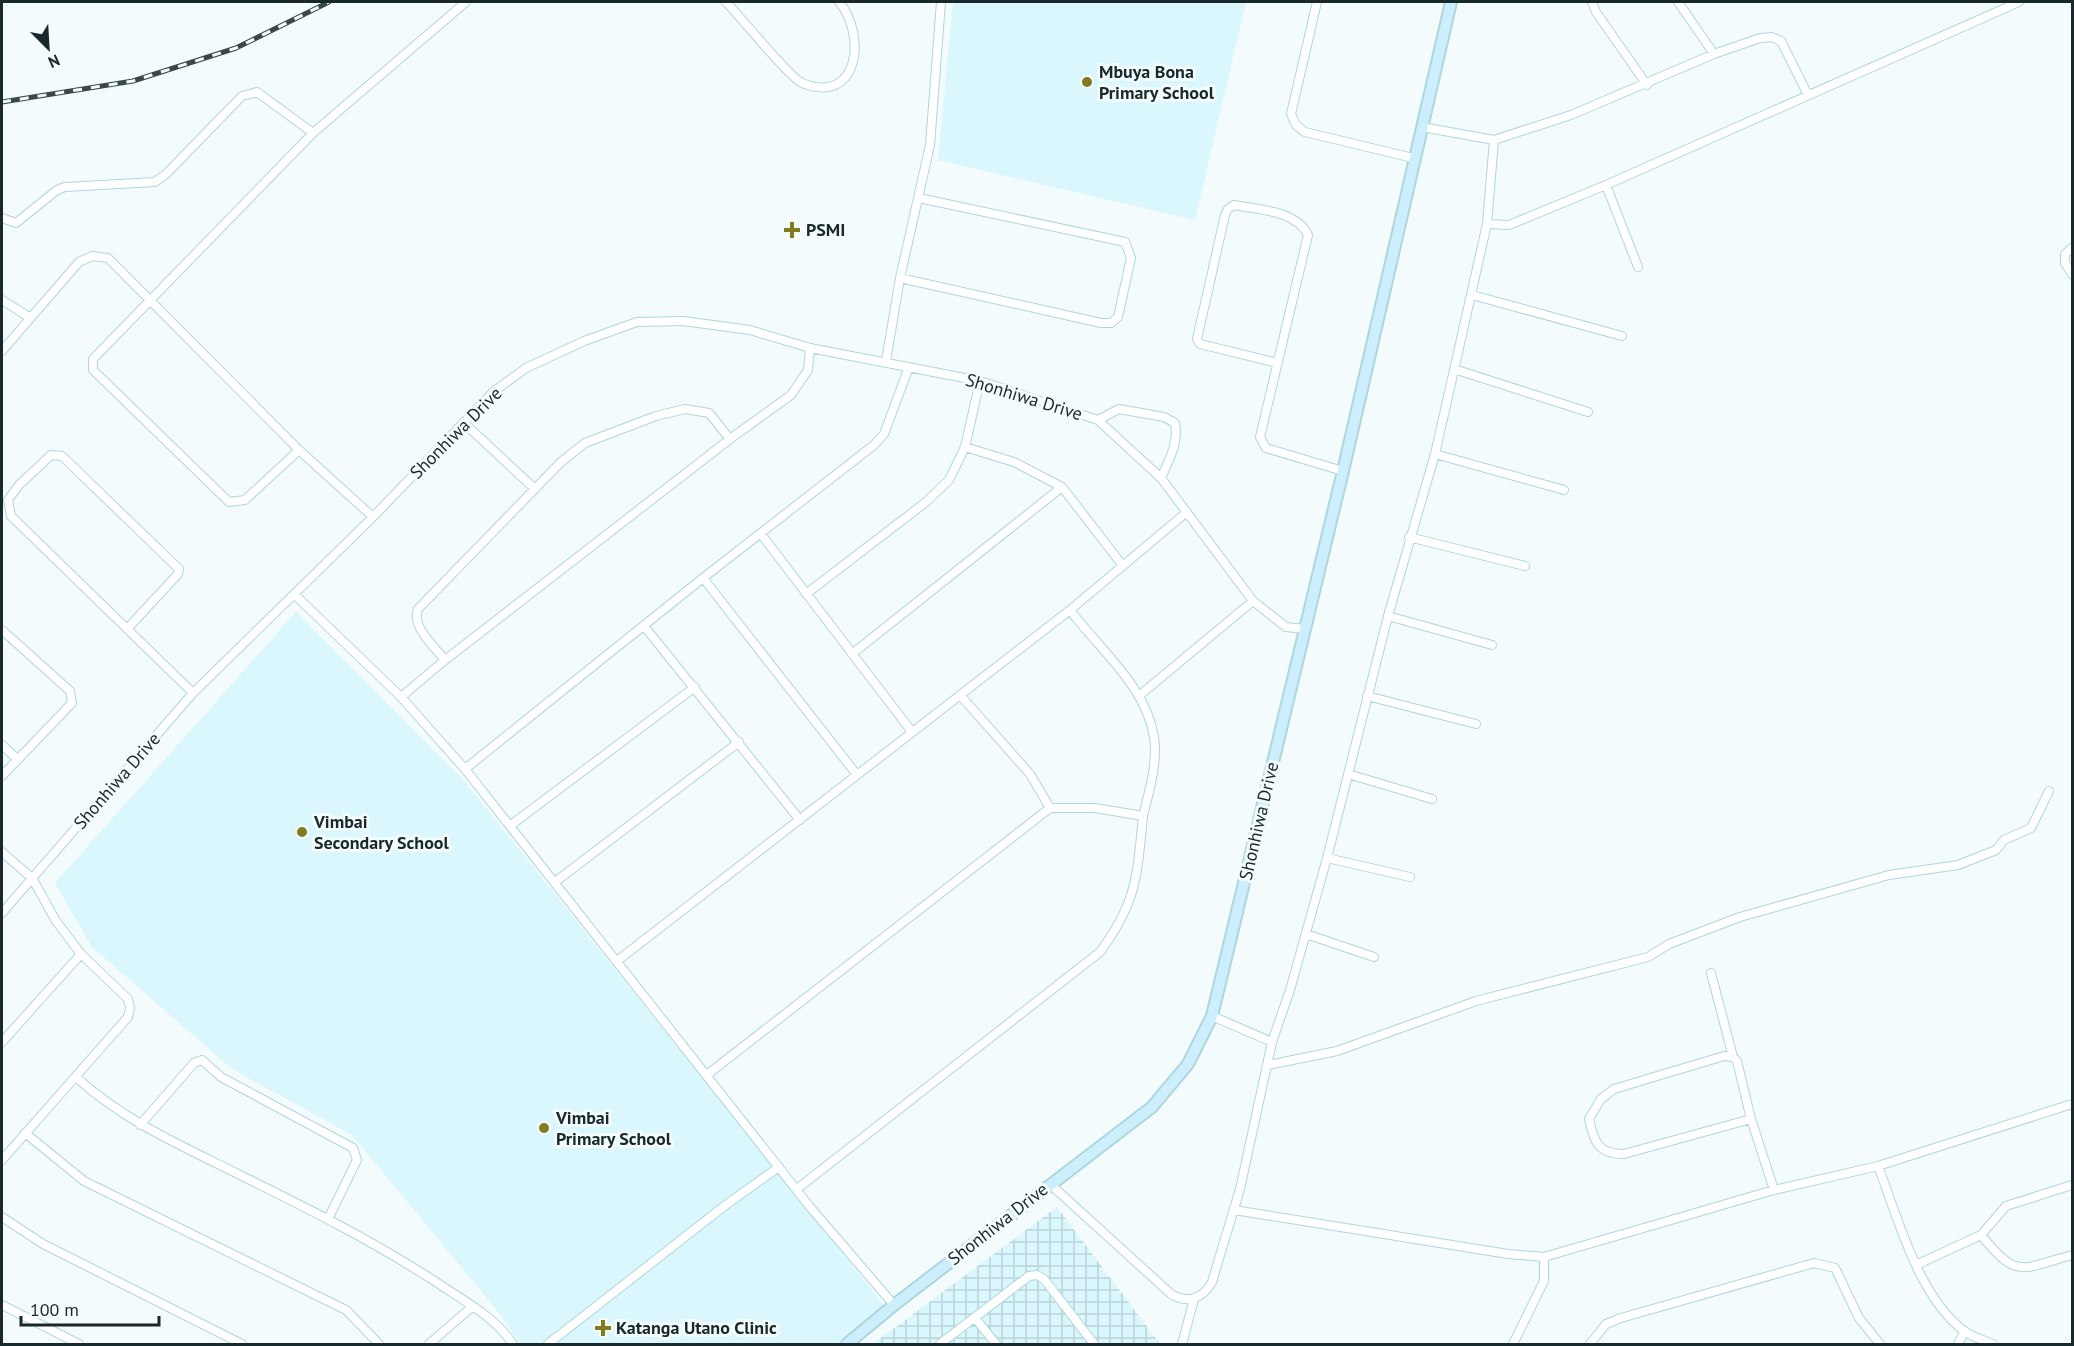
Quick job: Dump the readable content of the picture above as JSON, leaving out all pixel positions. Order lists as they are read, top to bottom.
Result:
{
  "streets": {
    "street": ["Shonhiwa Drive"]
  },
  "places": {
    "other": ["Mbuya Bona Primary School", "Vimbai Secondary School", "Vimbai Primary School"],
    "health": ["PSMI", "Katanga Utano Clinic"]
  },
  "scale_bar": "100 m",
  "north": "bottom right"
}
